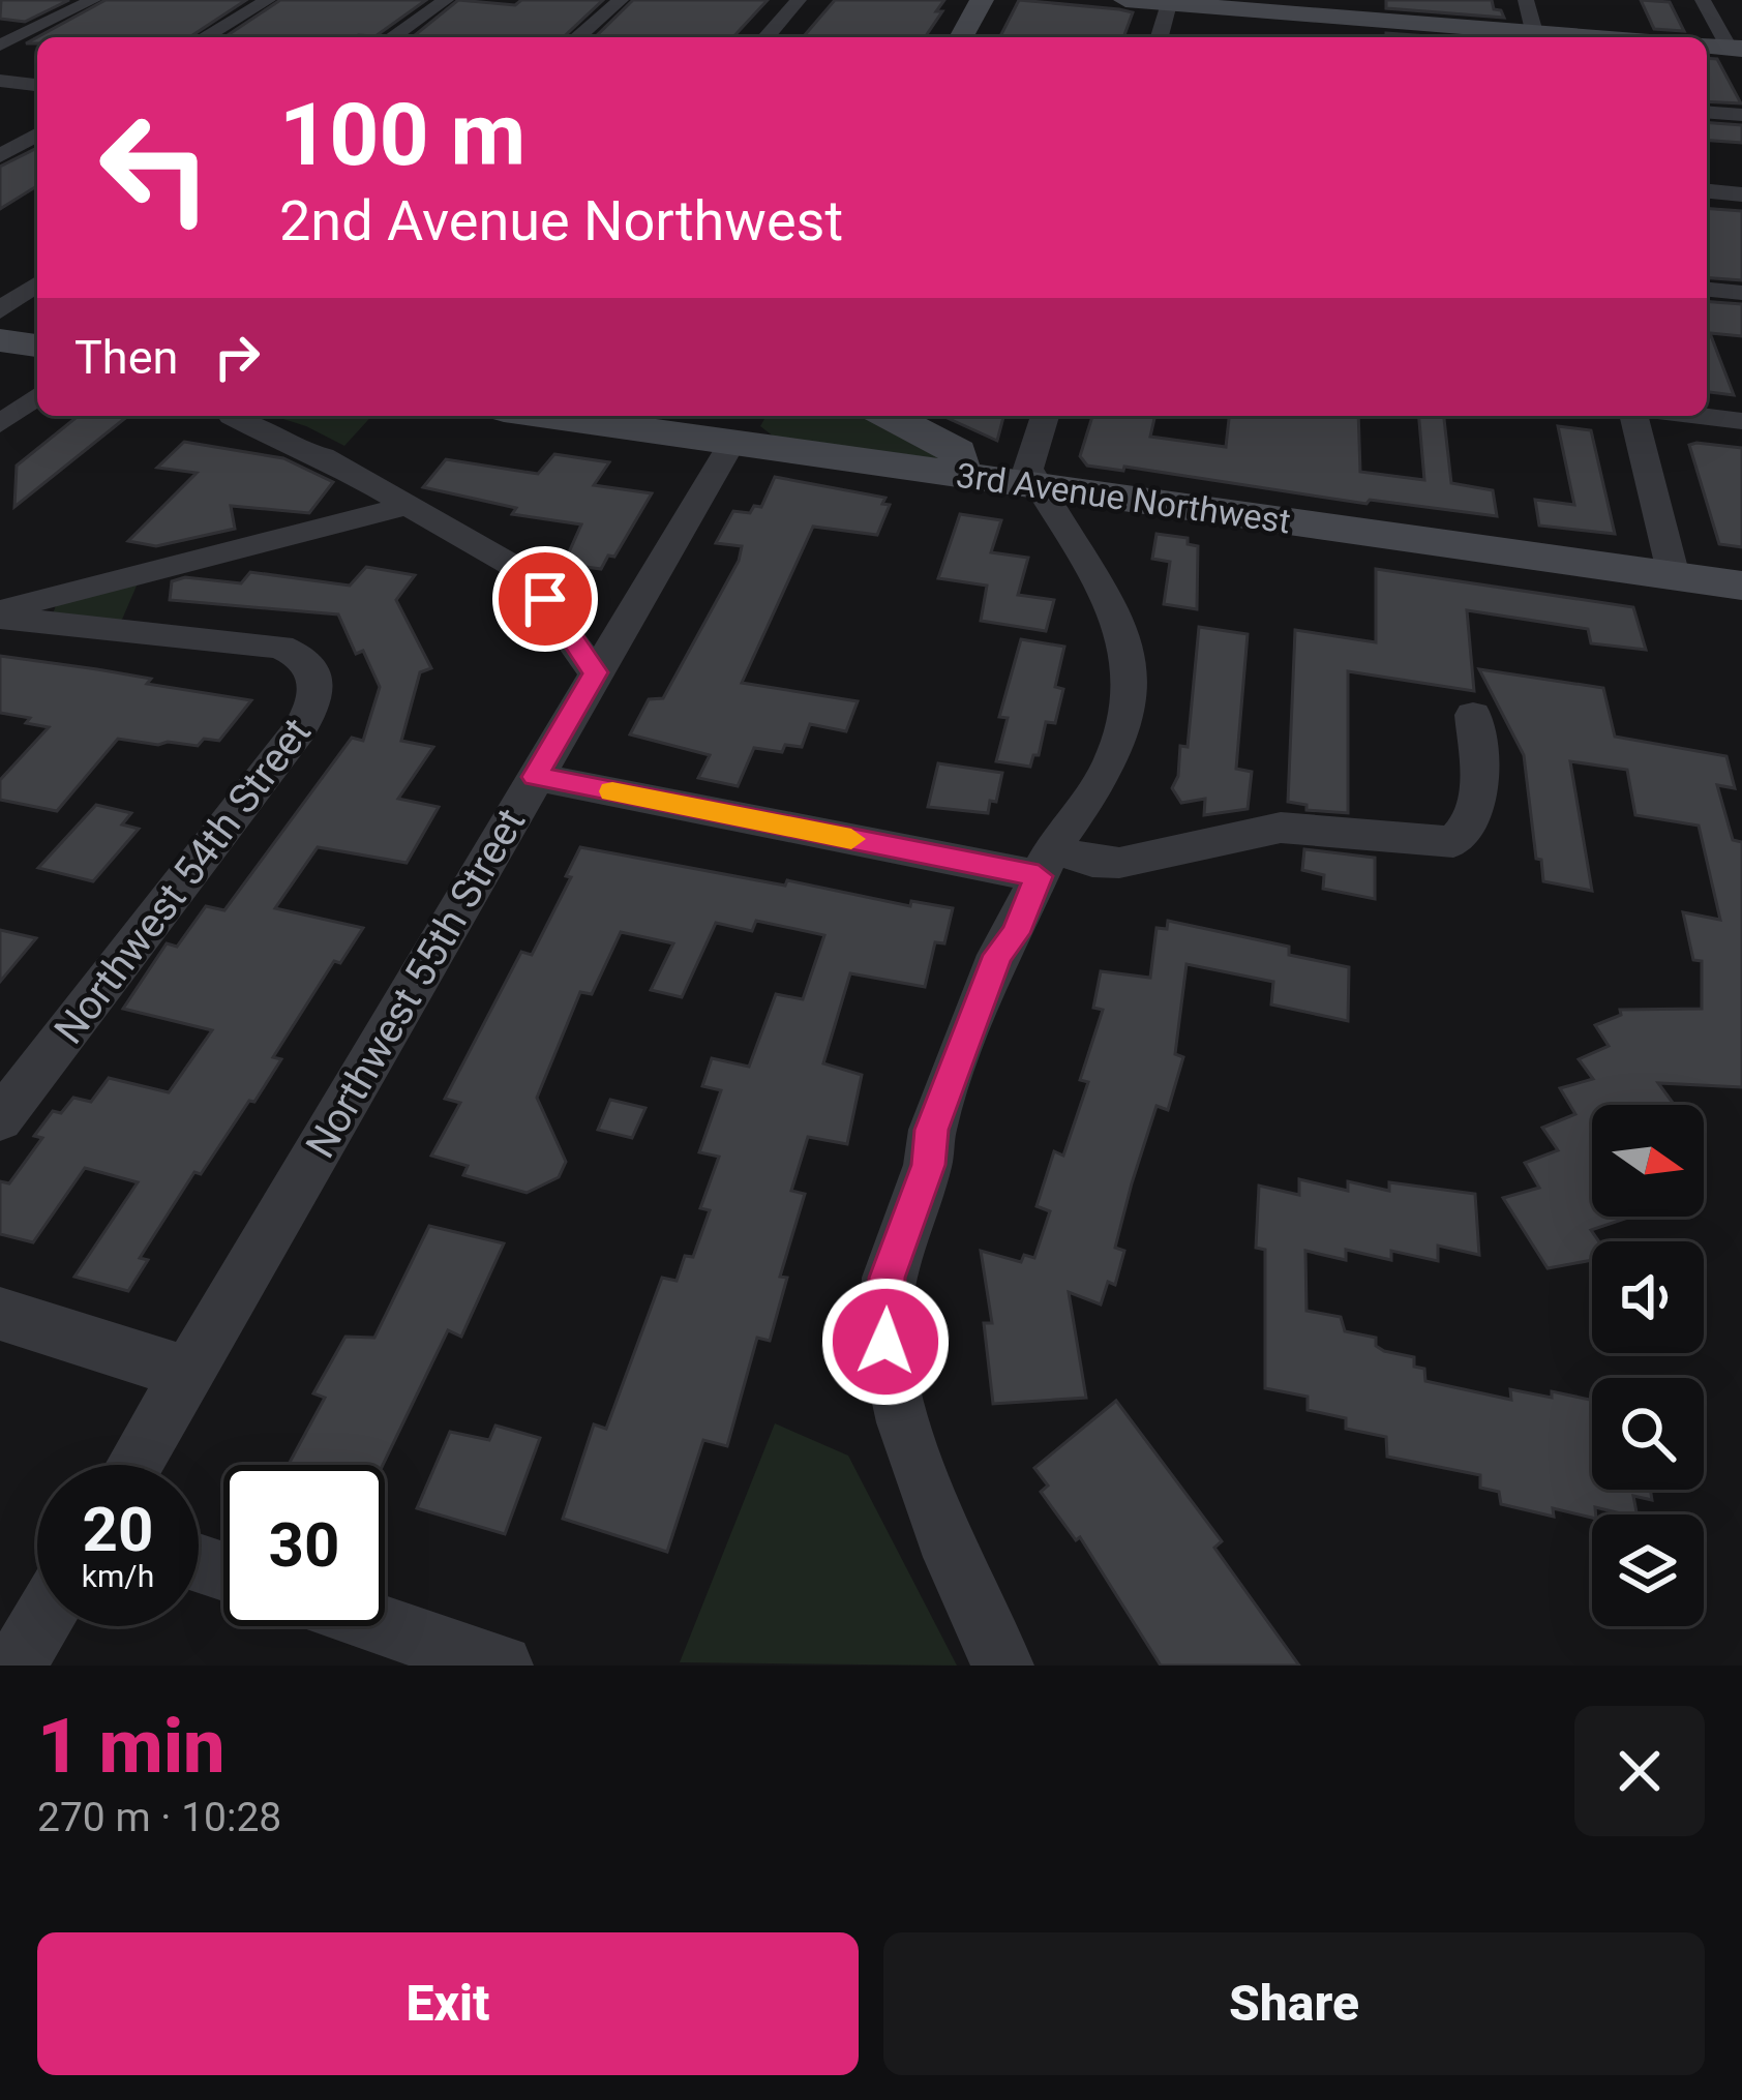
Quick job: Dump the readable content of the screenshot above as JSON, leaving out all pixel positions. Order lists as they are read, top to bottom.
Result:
{
  "streets": {
    "street": ["3rd Avenue Northwest", "Northwest 54th Street", "Northwest 55th Street"]
  },
  "crossings": [
    ["3rd Avenue Northwest", "Northwest 55th Street"]
  ],
  "north": "right",
  "page": {
    "turn": ["100 m", "2nd Avenue Northwest"],
    "then": "Then",
    "speed": "20 km/h",
    "limit": "30",
    "heading": ["1 min", "270 m · 10:28"],
    "buttons": ["Exit", "Share"]
  }
}
